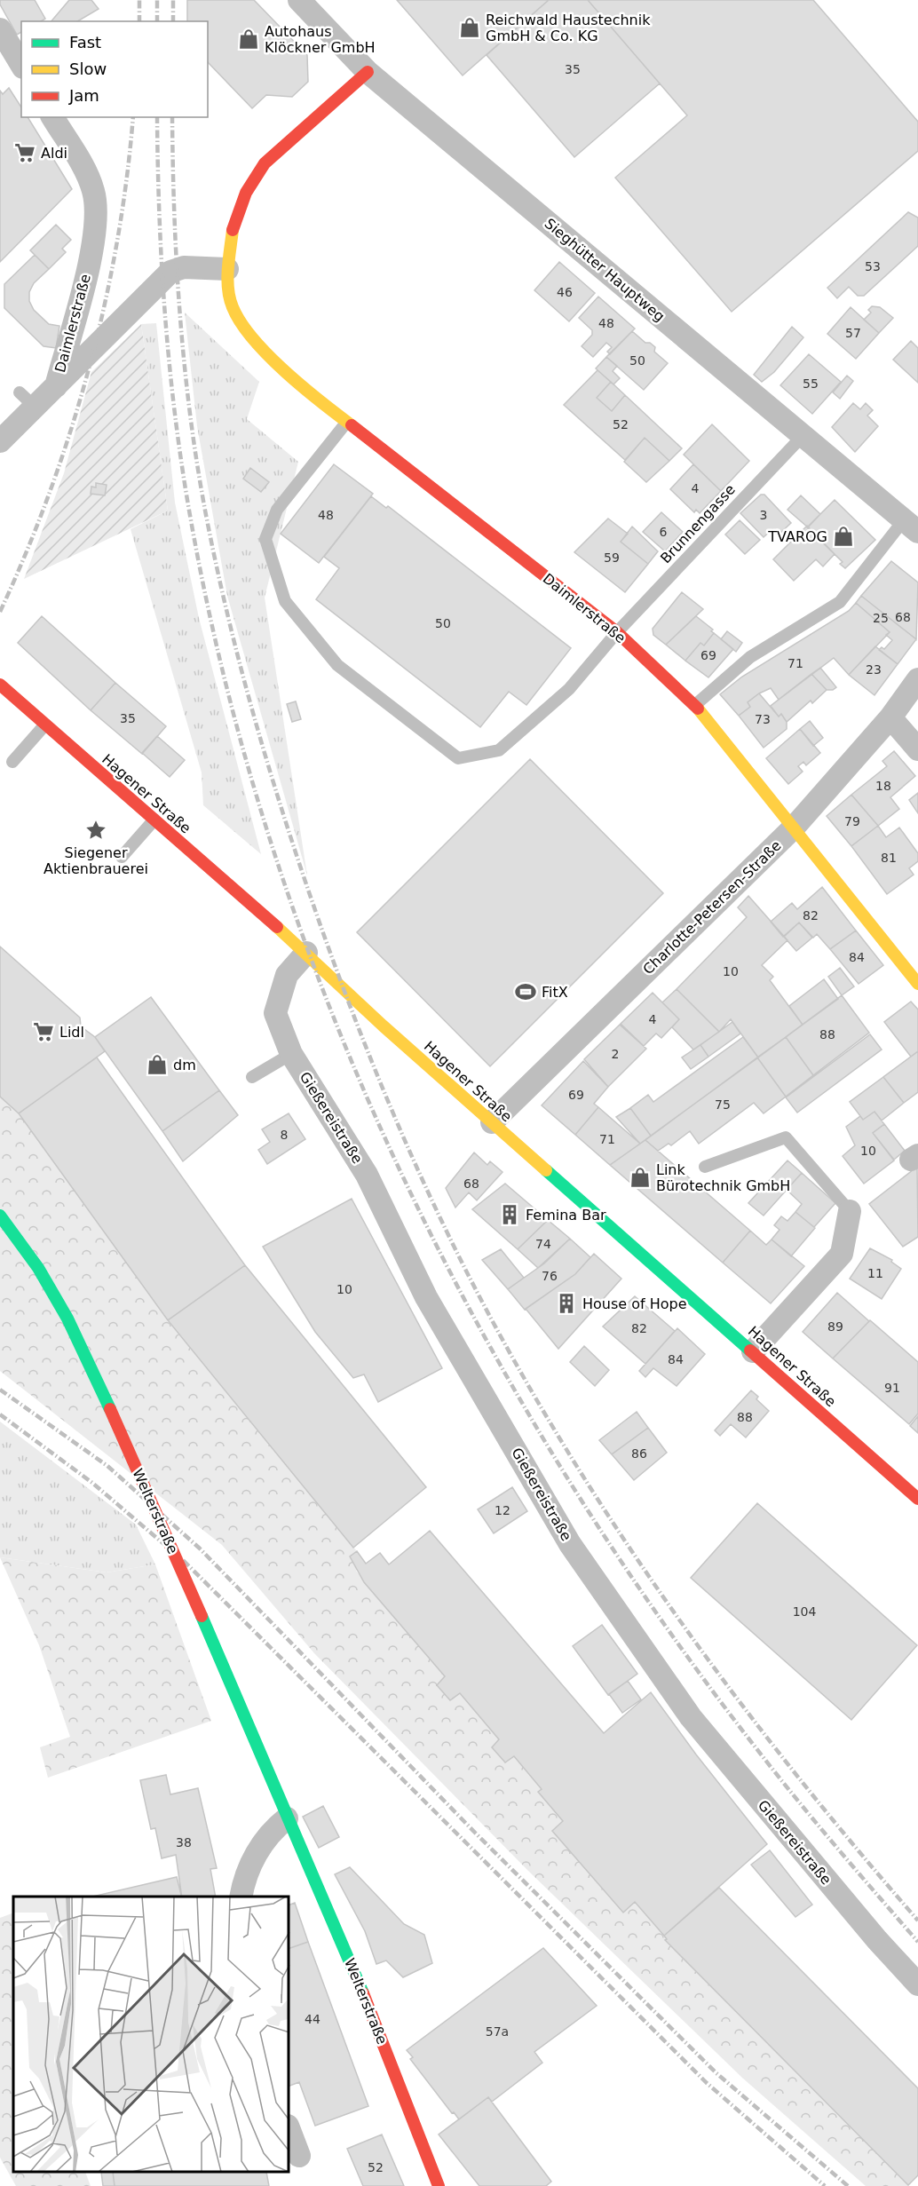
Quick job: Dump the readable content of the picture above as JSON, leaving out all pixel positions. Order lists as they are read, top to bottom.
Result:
{
  "streets": {
    "street": [
      "Sieghütter Hauptweg",
      "Daimlerstraße",
      "Hagener Straße",
      "Charlotte-Petersen-Straße",
      "Gießereistraße",
      "Welterstraße"
    ],
    "lane": ["Brunnengasse"]
  },
  "crossings": [
    ["Sieghütter Hauptweg", "Daimlerstraße"],
    ["Sieghütter Hauptweg", "Brunnengasse"],
    ["Daimlerstraße", "Brunnengasse"],
    ["Daimlerstraße", "Charlotte-Petersen-Straße"],
    ["Hagener Straße", "Charlotte-Petersen-Straße"],
    ["Hagener Straße", "Gießereistraße"]
  ],
  "places": {
    "shop": [
      "Reichwald Haustechnik GmbH & Co. KG",
      "Autohaus Klöckner GmbH",
      "TVAROG",
      "dm",
      "Link Bürotechnik GmbH"
    ],
    "supermarket": ["Aldi", "Lidl"],
    "place": ["Siegener Aktienbrauerei"],
    "sports": ["FitX"],
    "building": ["Femina Bar", "House of Hope"]
  },
  "house_numbers": [
    "35",
    "53",
    "46",
    "48",
    "57",
    "50",
    "55",
    "52",
    "4",
    "48",
    "3",
    "6",
    "59",
    "68",
    "25",
    "50",
    "69",
    "71",
    "23",
    "35",
    "73",
    "18",
    "79",
    "81",
    "82",
    "84",
    "10",
    "4",
    "88",
    "2",
    "69",
    "75",
    "8",
    "71",
    "10",
    "68",
    "74",
    "11",
    "76",
    "10",
    "89",
    "82",
    "84",
    "91",
    "88",
    "86",
    "12",
    "104",
    "38",
    "44",
    "57a",
    "52"
  ],
  "legend": ["Fast", "Slow", "Jam"]
}
